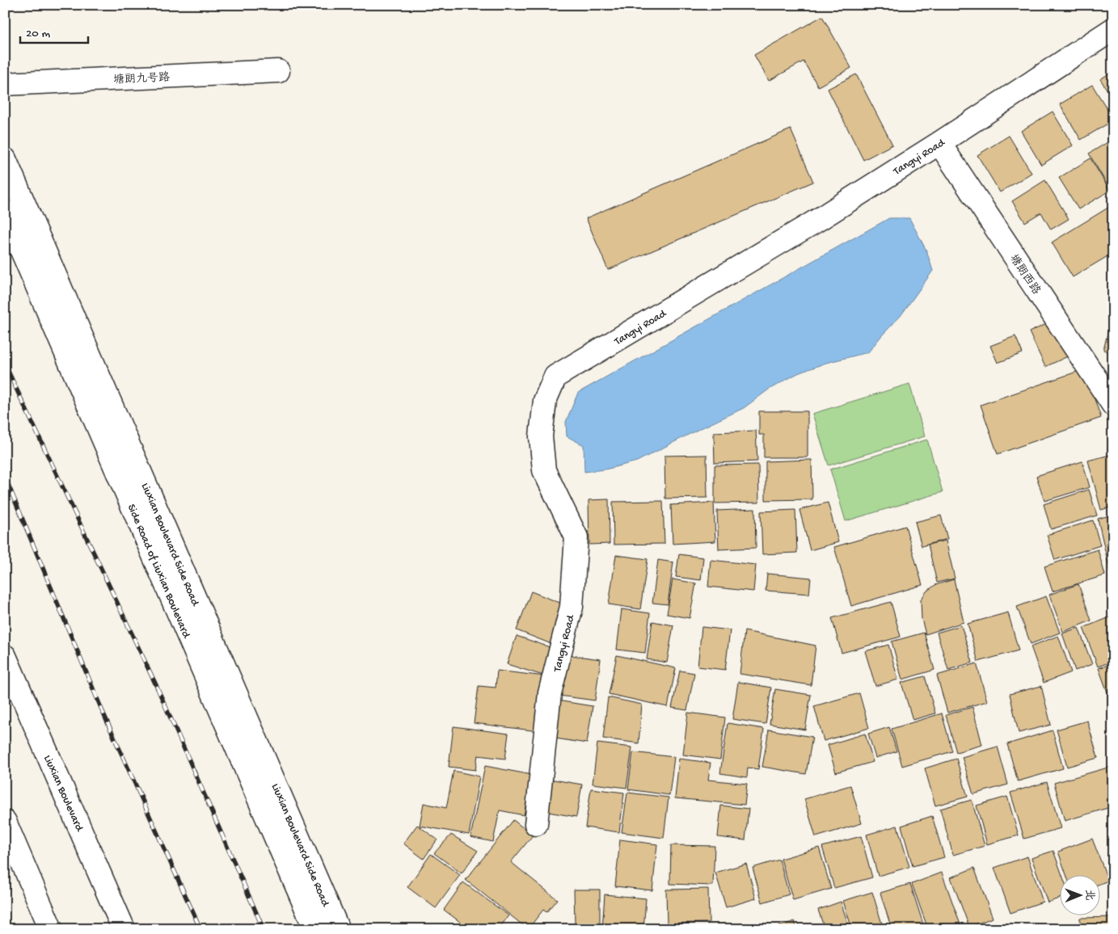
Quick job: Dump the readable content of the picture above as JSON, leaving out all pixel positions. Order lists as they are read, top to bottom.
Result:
{
  "streets": {
    "main road": [
      "塘朗九号路",
      "Tangyi Road",
      "塘朗西路",
      "Liuxian Boulevard Side Road",
      "Side Road of Liuxian Boulevard",
      "Liuxian Boulevard"
    ]
  },
  "crossings": [
    ["Tangyi Road", "塘朗西路"]
  ],
  "scale_bar": "20 m",
  "north": "right"
}
